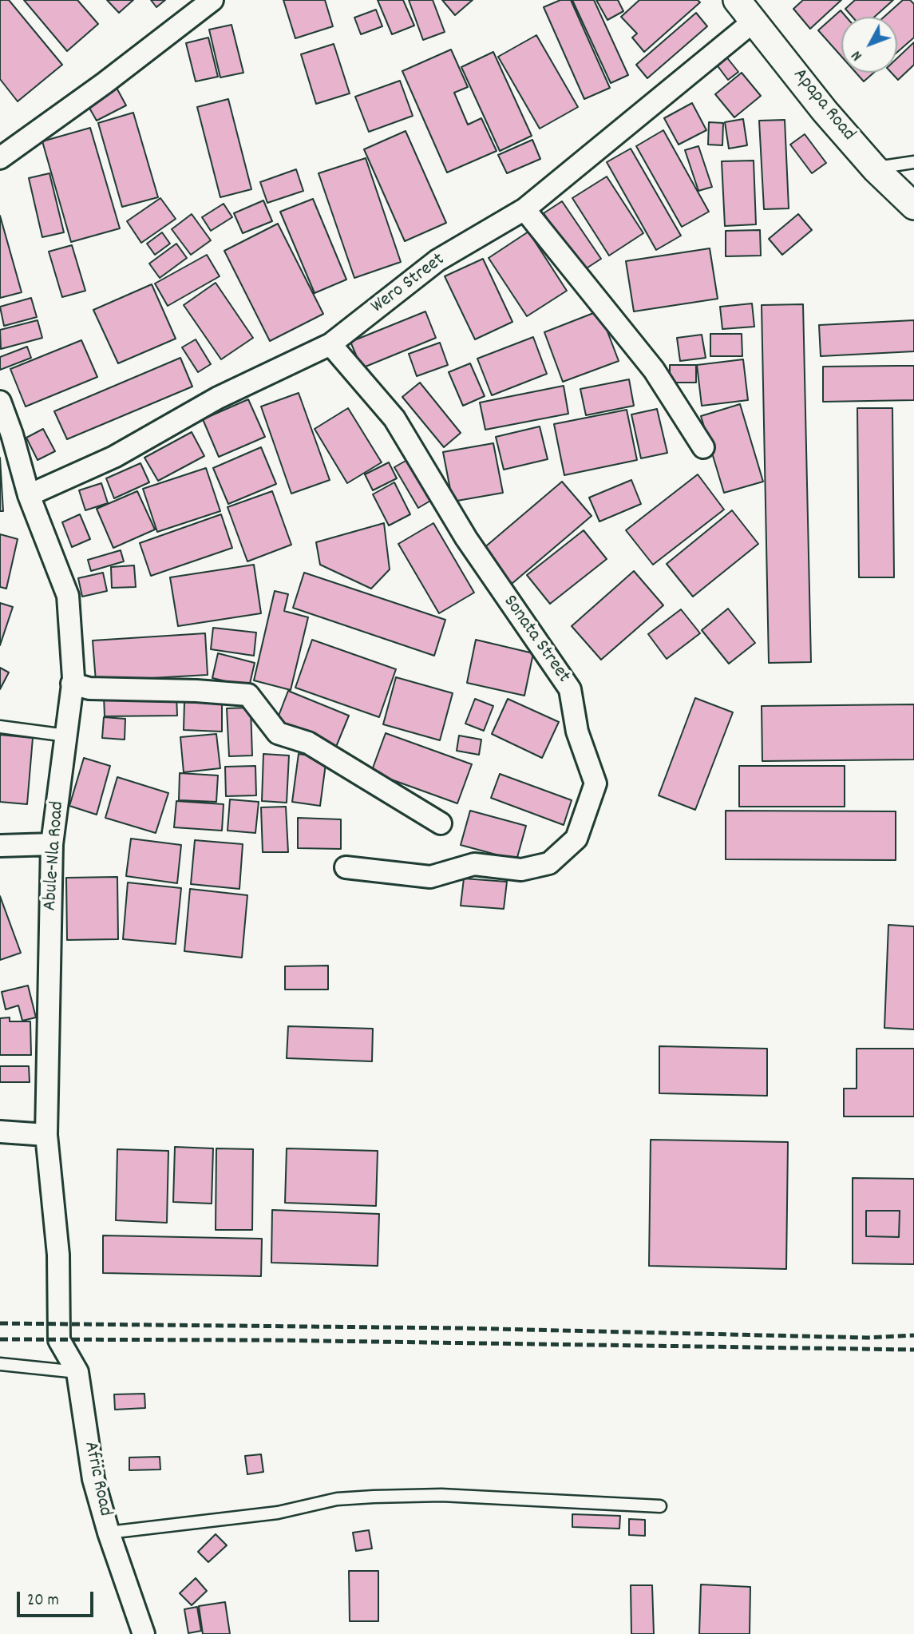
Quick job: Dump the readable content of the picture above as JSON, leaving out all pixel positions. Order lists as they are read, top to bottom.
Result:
{
  "streets": {
    "street": [
      "Apapa Road",
      "Wero Street",
      "Sonata Street",
      "Abule-Nla Road",
      "Afric Road"
    ]
  },
  "crossings": [
    ["Apapa Road", "Wero Street"],
    ["Wero Street", "Sonata Street"],
    ["Wero Street", "Abule-Nla Road"],
    ["Abule-Nla Road", "Afric Road"]
  ],
  "scale_bar": "20 m",
  "north": "bottom left"
}
